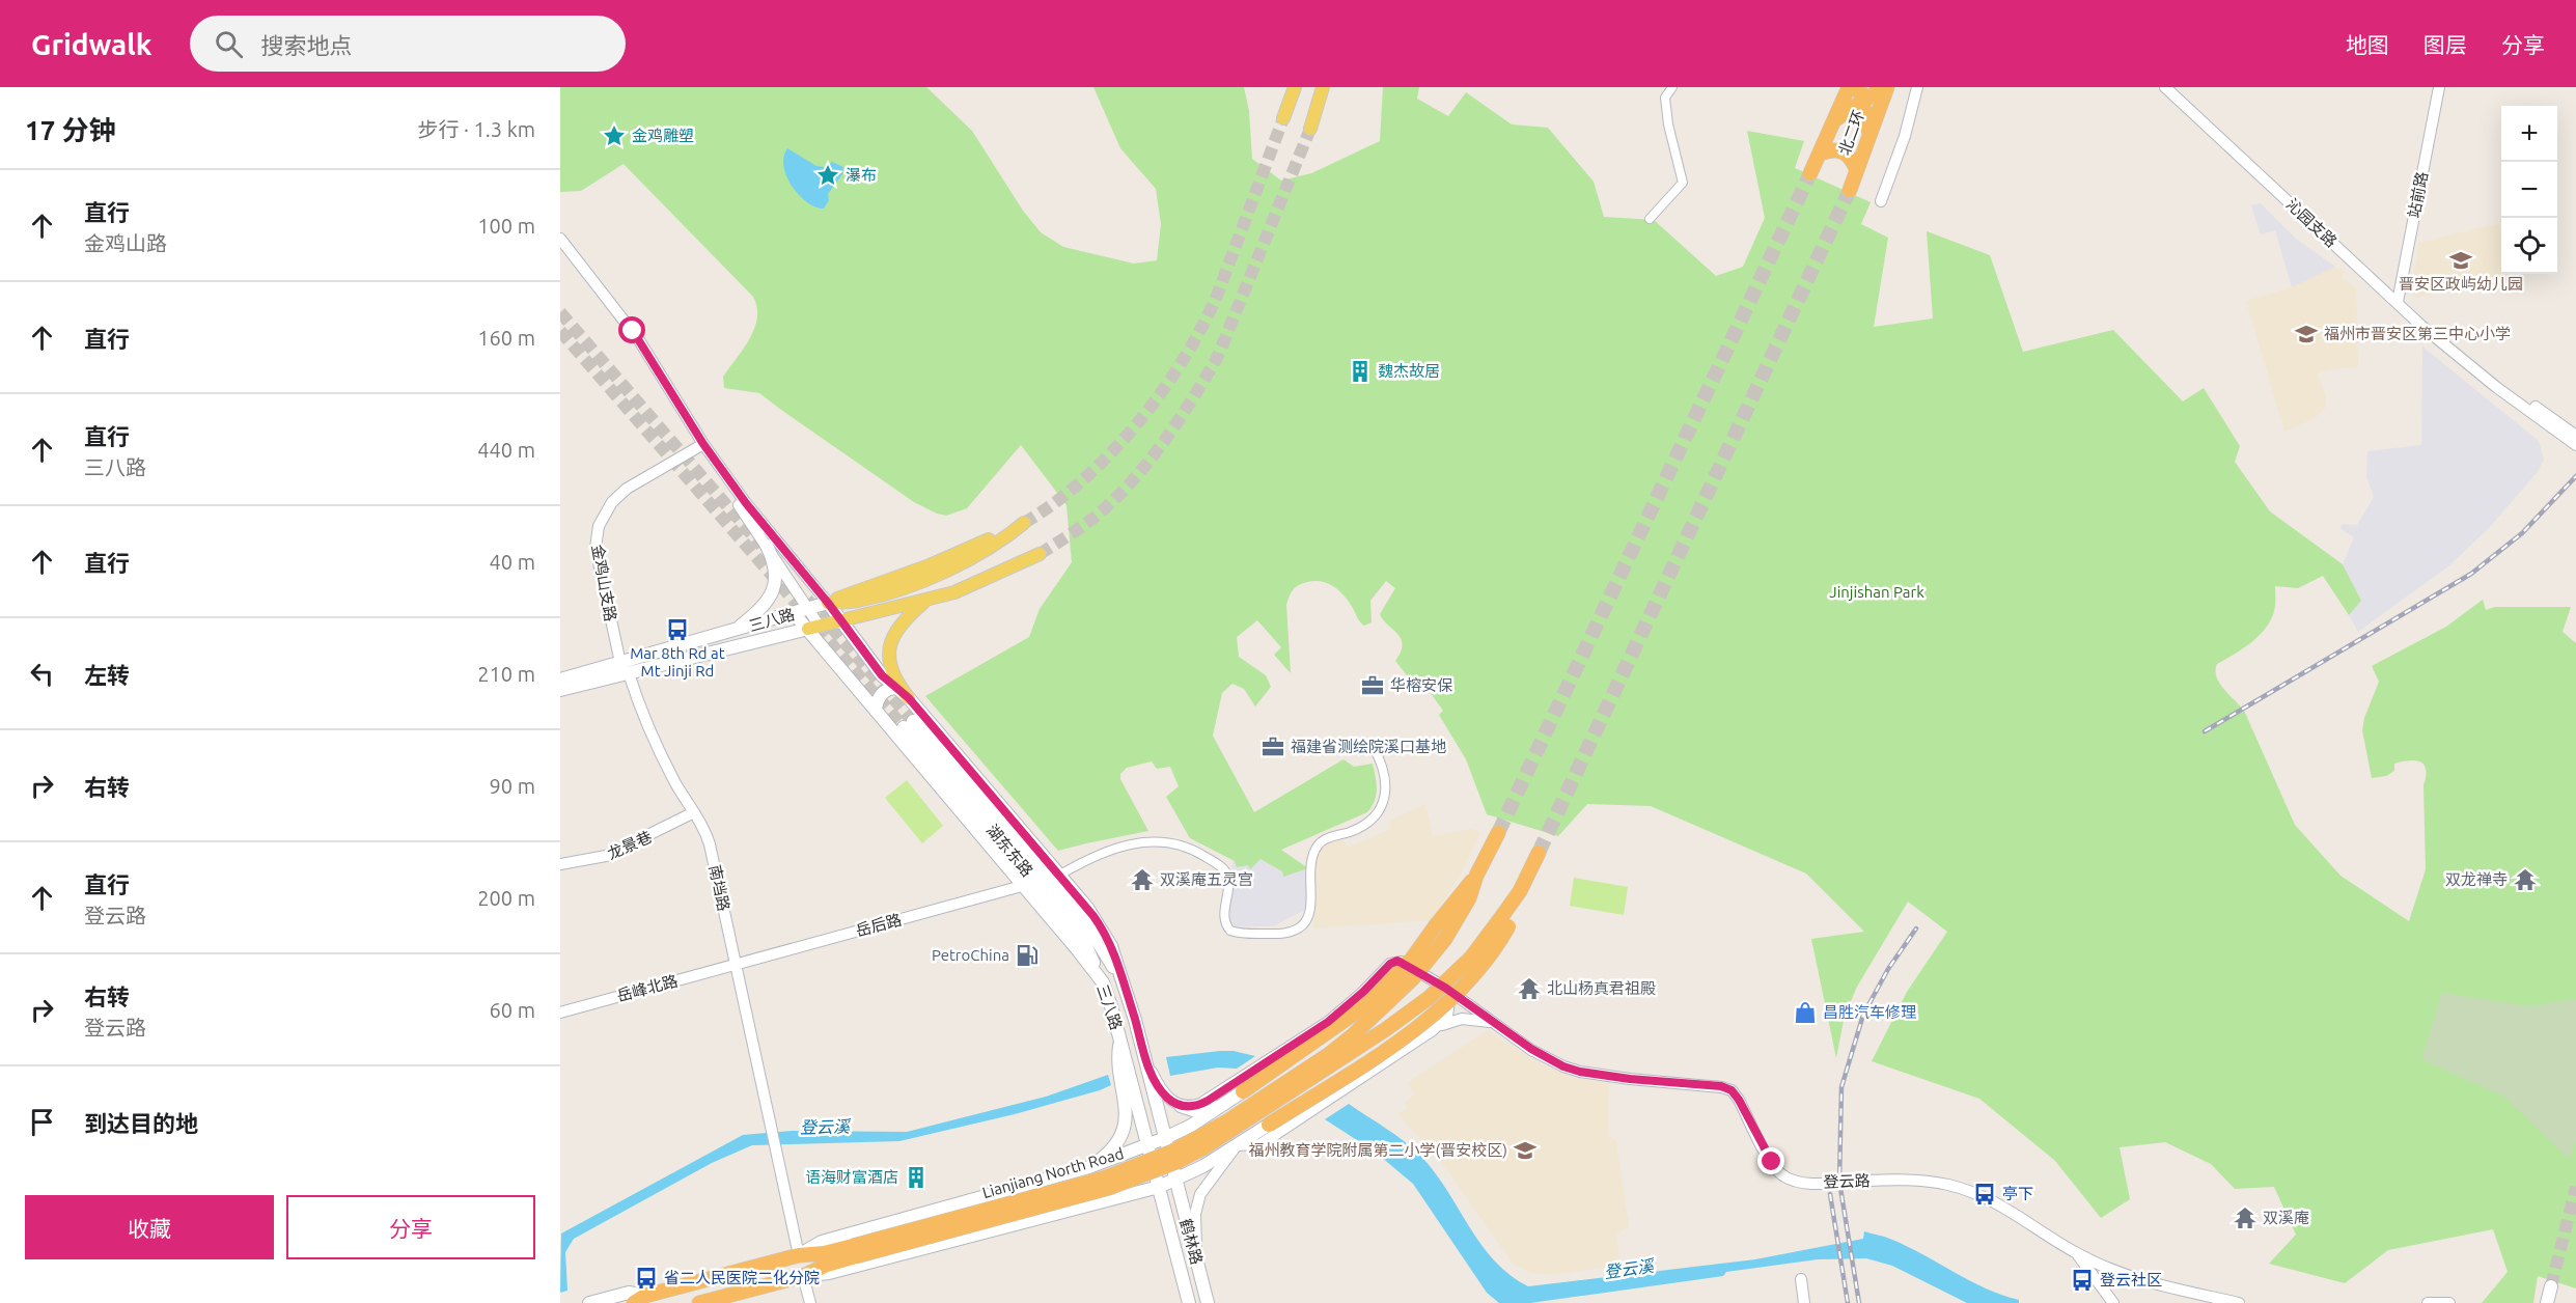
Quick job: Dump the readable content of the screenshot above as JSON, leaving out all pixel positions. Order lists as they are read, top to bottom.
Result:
{
  "streets": {
    "highway": ["北二环", "Lianjiang North Road"],
    "main road": ["三八路", "湖东东路", "鹤林路"],
    "street": [
      "站前路",
      "沁园支路",
      "金鸡山支路",
      "龙景巷",
      "南垱路",
      "岳后路",
      "岳峰北路",
      "登云路"
    ]
  },
  "crossings": [
    ["站前路", "沁园支路"],
    ["金鸡山支路", "三八路"],
    ["金鸡山支路", "南垱路"],
    ["三八路", "湖东东路"],
    ["三八路", "南垱路"],
    ["三八路", "岳后路"],
    ["三八路", "鹤林路"],
    ["龙景巷", "南垱路"],
    ["南垱路", "岳后路"],
    ["南垱路", "岳峰北路"],
    ["南垱路", "Lianjiang North Road"],
    ["岳后路", "岳峰北路"]
  ],
  "water": ["登云溪"],
  "parks": ["Jinjishan Park"],
  "places": {
    "place": ["金鸡雕塑", "瀑布"],
    "school or university": ["晋安区政屿幼儿园", "福州市晋安区第三中心小学", "福州教育学院附属第二小学(晋安校区)"],
    "building": ["魏杰故居", "语海财富酒店"],
    "bus stop": [
      "Mar 8th Rd at Mt Jinji Rd",
      "亭下",
      "省二人民医院二化分院",
      "登云社区"
    ],
    "office": ["华榕安保", "福建省测绘院溪口基地"],
    "temple": [
      "双溪庵五灵宫",
      "双龙禅寺",
      "北山杨真君祖殿",
      "双溪庵"
    ],
    "fuel station": ["PetroChina"],
    "shop": ["昌胜汽车修理"]
  },
  "page": {
    "header": "Gridwalk",
    "search": "搜索地点",
    "nav": ["地图", "图层", "分享"],
    "heading": ["17 分钟", "步行 · 1.3 km"],
    "map_buttons": ["+", "−"],
    "list": [
      ["直行", "金鸡山路", "100 m"],
      ["直行", "160 m"],
      ["直行", "三八路", "440 m"],
      ["直行", "40 m"],
      ["左转", "210 m"],
      ["右转", "90 m"],
      ["直行", "登云路", "200 m"],
      ["右转", "登云路", "60 m"],
      "到达目的地"
    ],
    "buttons": ["收藏", "分享"]
  }
}
